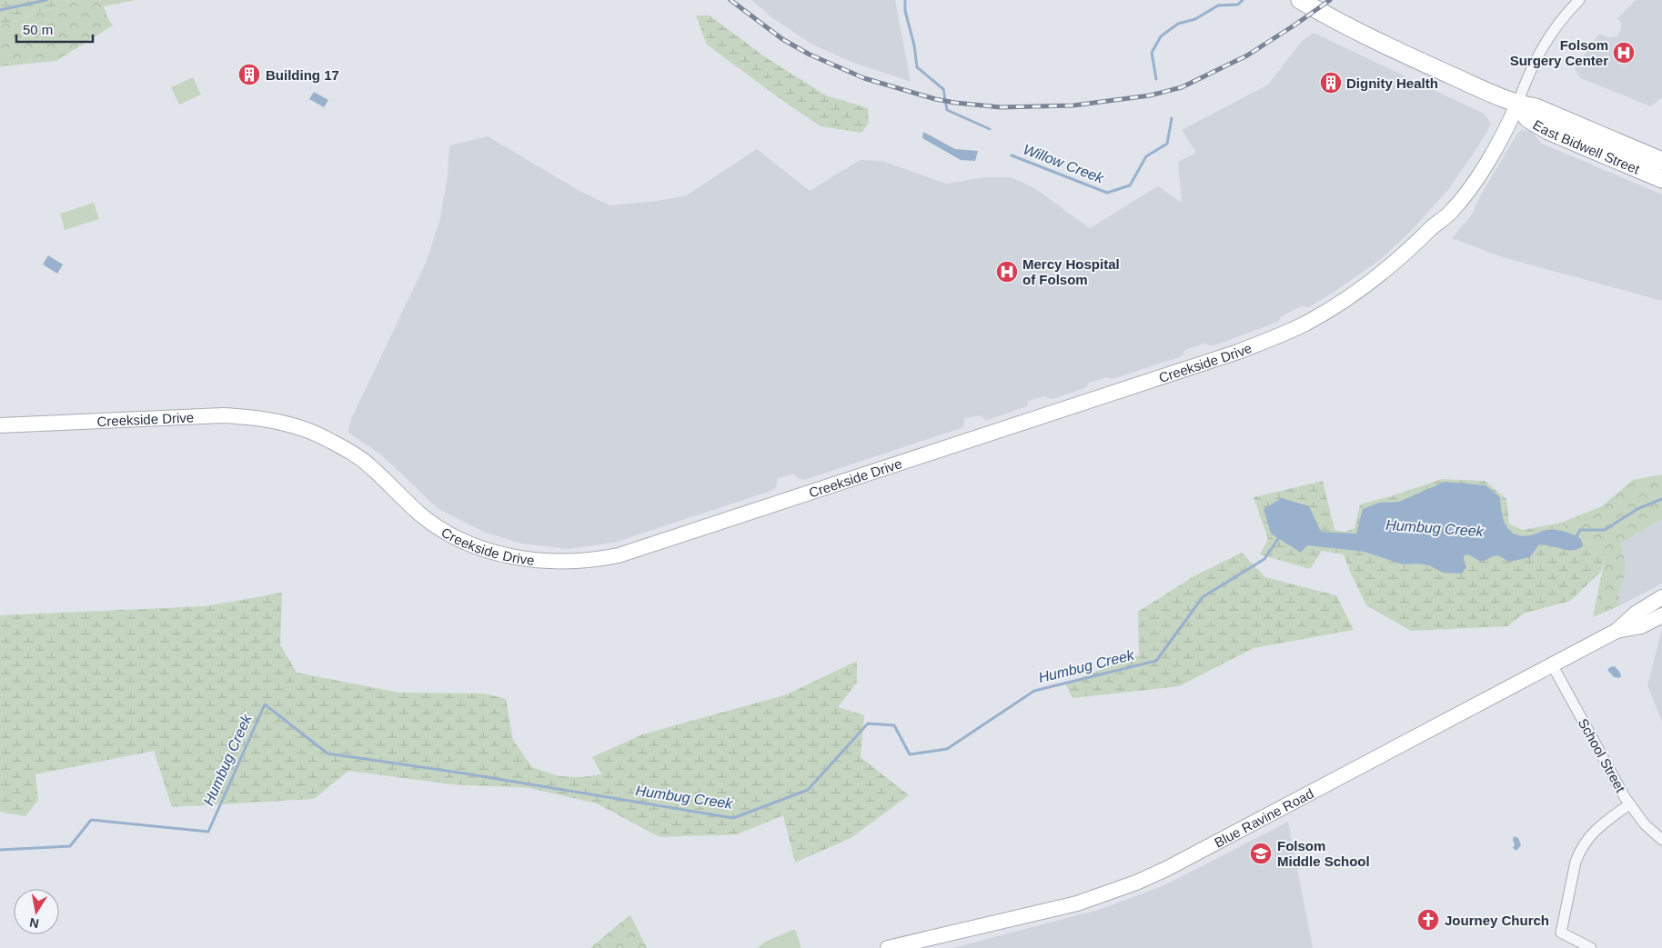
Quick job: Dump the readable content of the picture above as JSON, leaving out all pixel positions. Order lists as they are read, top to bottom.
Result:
{
  "streets": {
    "main road": ["East Bidwell Street"],
    "street": ["Creekside Drive", "School Street", "Blue Ravine Road"]
  },
  "crossings": [
    ["East Bidwell Street", "Creekside Drive"],
    ["School Street", "Blue Ravine Road"]
  ],
  "water": ["Willow Creek", "Humbug Creek"],
  "places": {
    "hospital": ["Folsom Surgery Center", "Mercy Hospital of Folsom"],
    "building": ["Building 17", "Dignity Health"],
    "school or university": ["Folsom Middle School"],
    "church": ["Journey Church"]
  },
  "scale_bar": "50 m",
  "north": "bottom"
}
